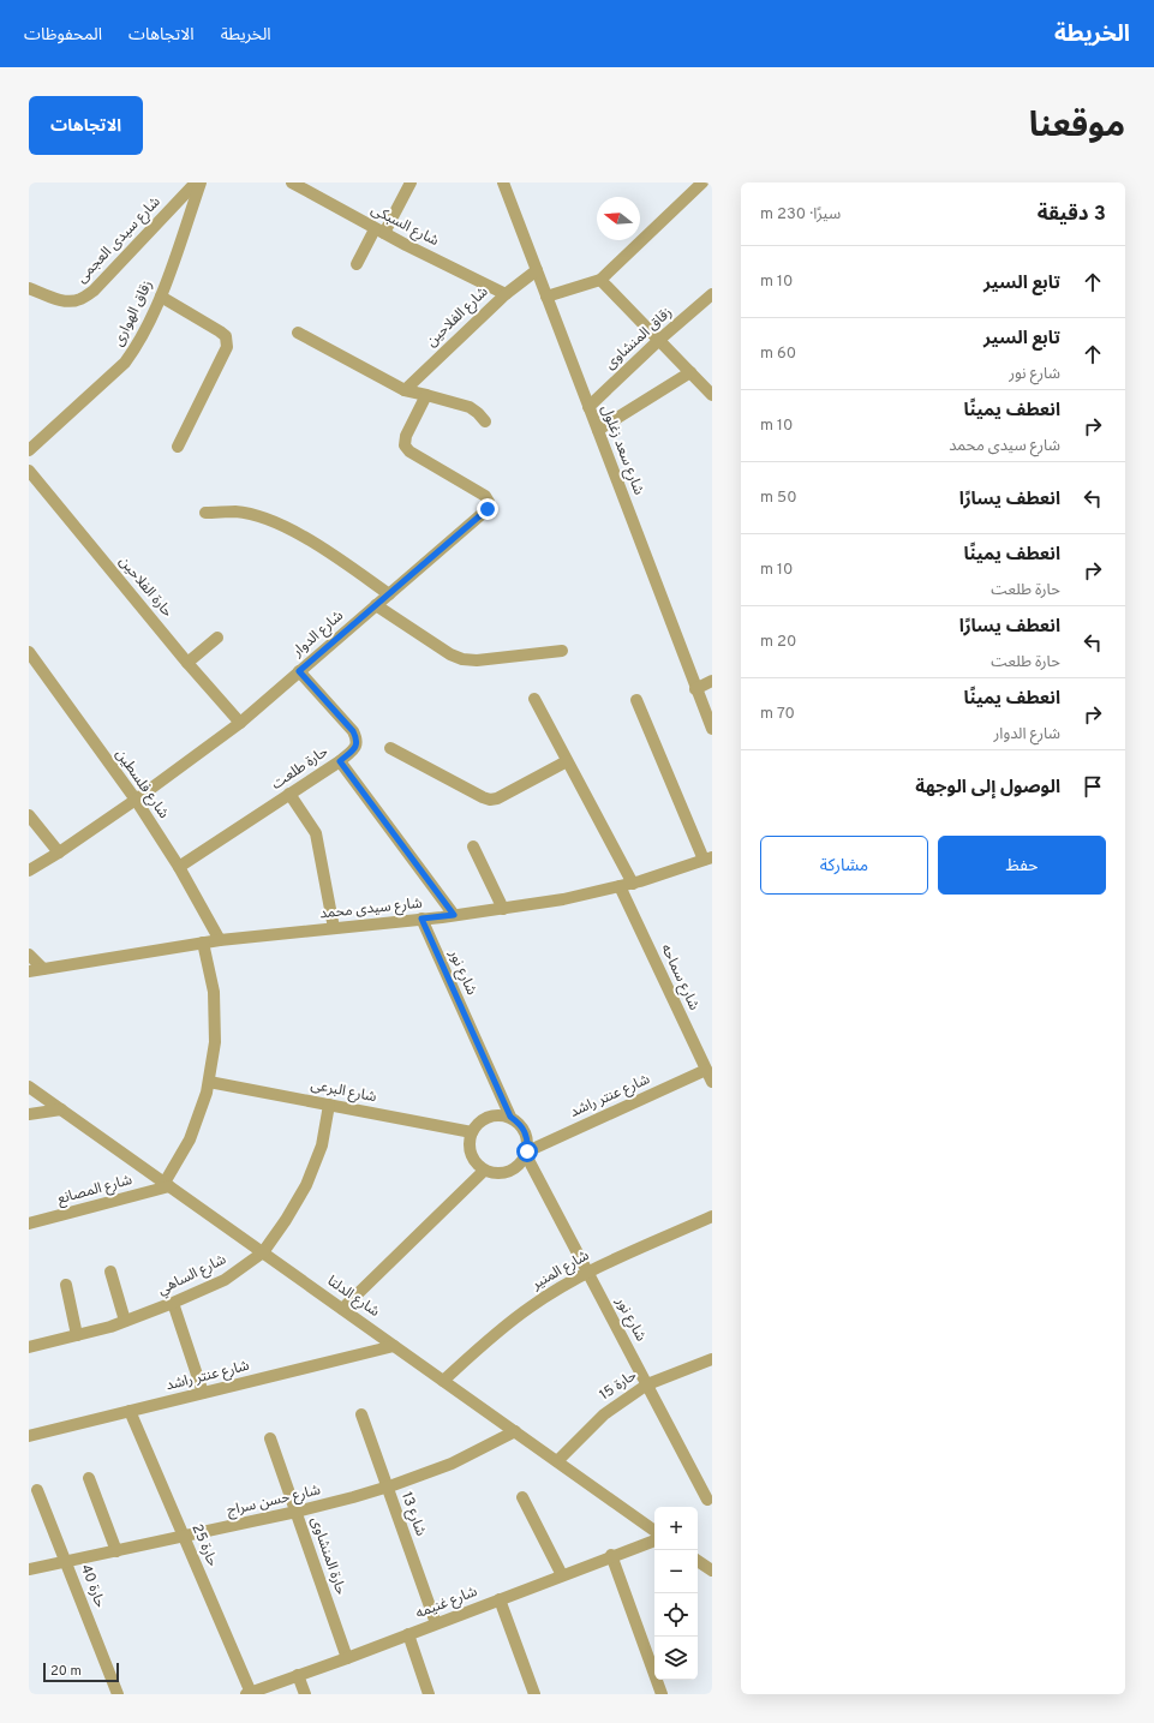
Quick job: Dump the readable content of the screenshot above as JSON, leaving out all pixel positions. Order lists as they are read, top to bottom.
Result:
{
  "streets": {
    "street": [
      "شارع السبكى",
      "شارع سيدى العجمى",
      "زقاق الهوارى",
      "شارع الفلاحين",
      "زقاق المنشاوى",
      "شارع سعد زغلول",
      "حارة الفلاحين",
      "شارع الدوار",
      "حارة طلعت",
      "شارع فلسطين",
      "شارع سيدى محمد",
      "شارع نور",
      "شارع سماحه",
      "شارع البرعى",
      "شارع عنتر راشد",
      "شارع المصانع",
      "شارع المنير",
      "شارع الساهي",
      "شارع الدلتا",
      "حارة 15",
      "شارع حسن سراج",
      "شارع 13",
      "حارة 25",
      "حارة المنشاوى",
      "حارة 40",
      "شارع غنيمه"
    ]
  },
  "crossings": [
    ["شارع السبكى", "شارع الفلاحين"],
    ["شارع الفلاحين", "شارع سعد زغلول"],
    ["زقاق المنشاوى", "شارع سعد زغلول"],
    ["حارة الفلاحين", "شارع الدوار"],
    ["شارع الدوار", "حارة طلعت"],
    ["شارع الدوار", "شارع فلسطين"],
    ["حارة طلعت", "شارع فلسطين"],
    ["شارع فلسطين", "شارع سيدى محمد"],
    ["شارع سيدى محمد", "شارع نور"],
    ["شارع سيدى محمد", "شارع سماحه"],
    ["شارع نور", "شارع البرعى"],
    ["شارع نور", "شارع عنتر راشد"],
    ["شارع نور", "شارع المنير"],
    ["شارع نور", "حارة 15"],
    ["شارع سماحه", "شارع عنتر راشد"],
    ["شارع البرعى", "شارع عنتر راشد"],
    ["شارع البرعى", "شارع الساهي"],
    ["شارع عنتر راشد", "شارع الدلتا"],
    ["شارع عنتر راشد", "حارة 25"],
    ["شارع المصانع", "شارع الدلتا"],
    ["شارع المنير", "شارع الدلتا"],
    ["شارع الساهي", "شارع الدلتا"],
    ["شارع الدلتا", "حارة 15"],
    ["شارع الدلتا", "شارع حسن سراج"],
    ["شارع حسن سراج", "شارع 13"],
    ["شارع حسن سراج", "حارة 25"],
    ["شارع حسن سراج", "حارة المنشاوى"],
    ["شارع حسن سراج", "حارة 40"],
    ["شارع 13", "شارع غنيمه"],
    ["حارة 25", "شارع غنيمه"],
    ["حارة المنشاوى", "شارع غنيمه"]
  ],
  "scale_bar": "20 m",
  "north": "left",
  "page": {
    "header": "الخريطة",
    "nav": ["الخريطة", "الاتجاهات", "المحفوظات"],
    "title": "موقعنا",
    "buttons": [
      "الاتجاهات",
      ["حفظ", "مشاركة"]
    ],
    "heading": ["3 دقيقة", "سيرًا · 230 m"],
    "list": [
      ["تابع السير", "10 m"],
      ["تابع السير", "شارع نور", "60 m"],
      ["انعطف يمينًا", "شارع سيدى محمد", "10 m"],
      ["انعطف يسارًا", "50 m"],
      ["انعطف يمينًا", "حارة طلعت", "10 m"],
      ["انعطف يسارًا", "حارة طلعت", "20 m"],
      ["انعطف يمينًا", "شارع الدوار", "70 m"],
      "الوصول إلى الوجهة"
    ],
    "map_buttons": ["+", "−"],
    "scale": "20 m"
  }
}
